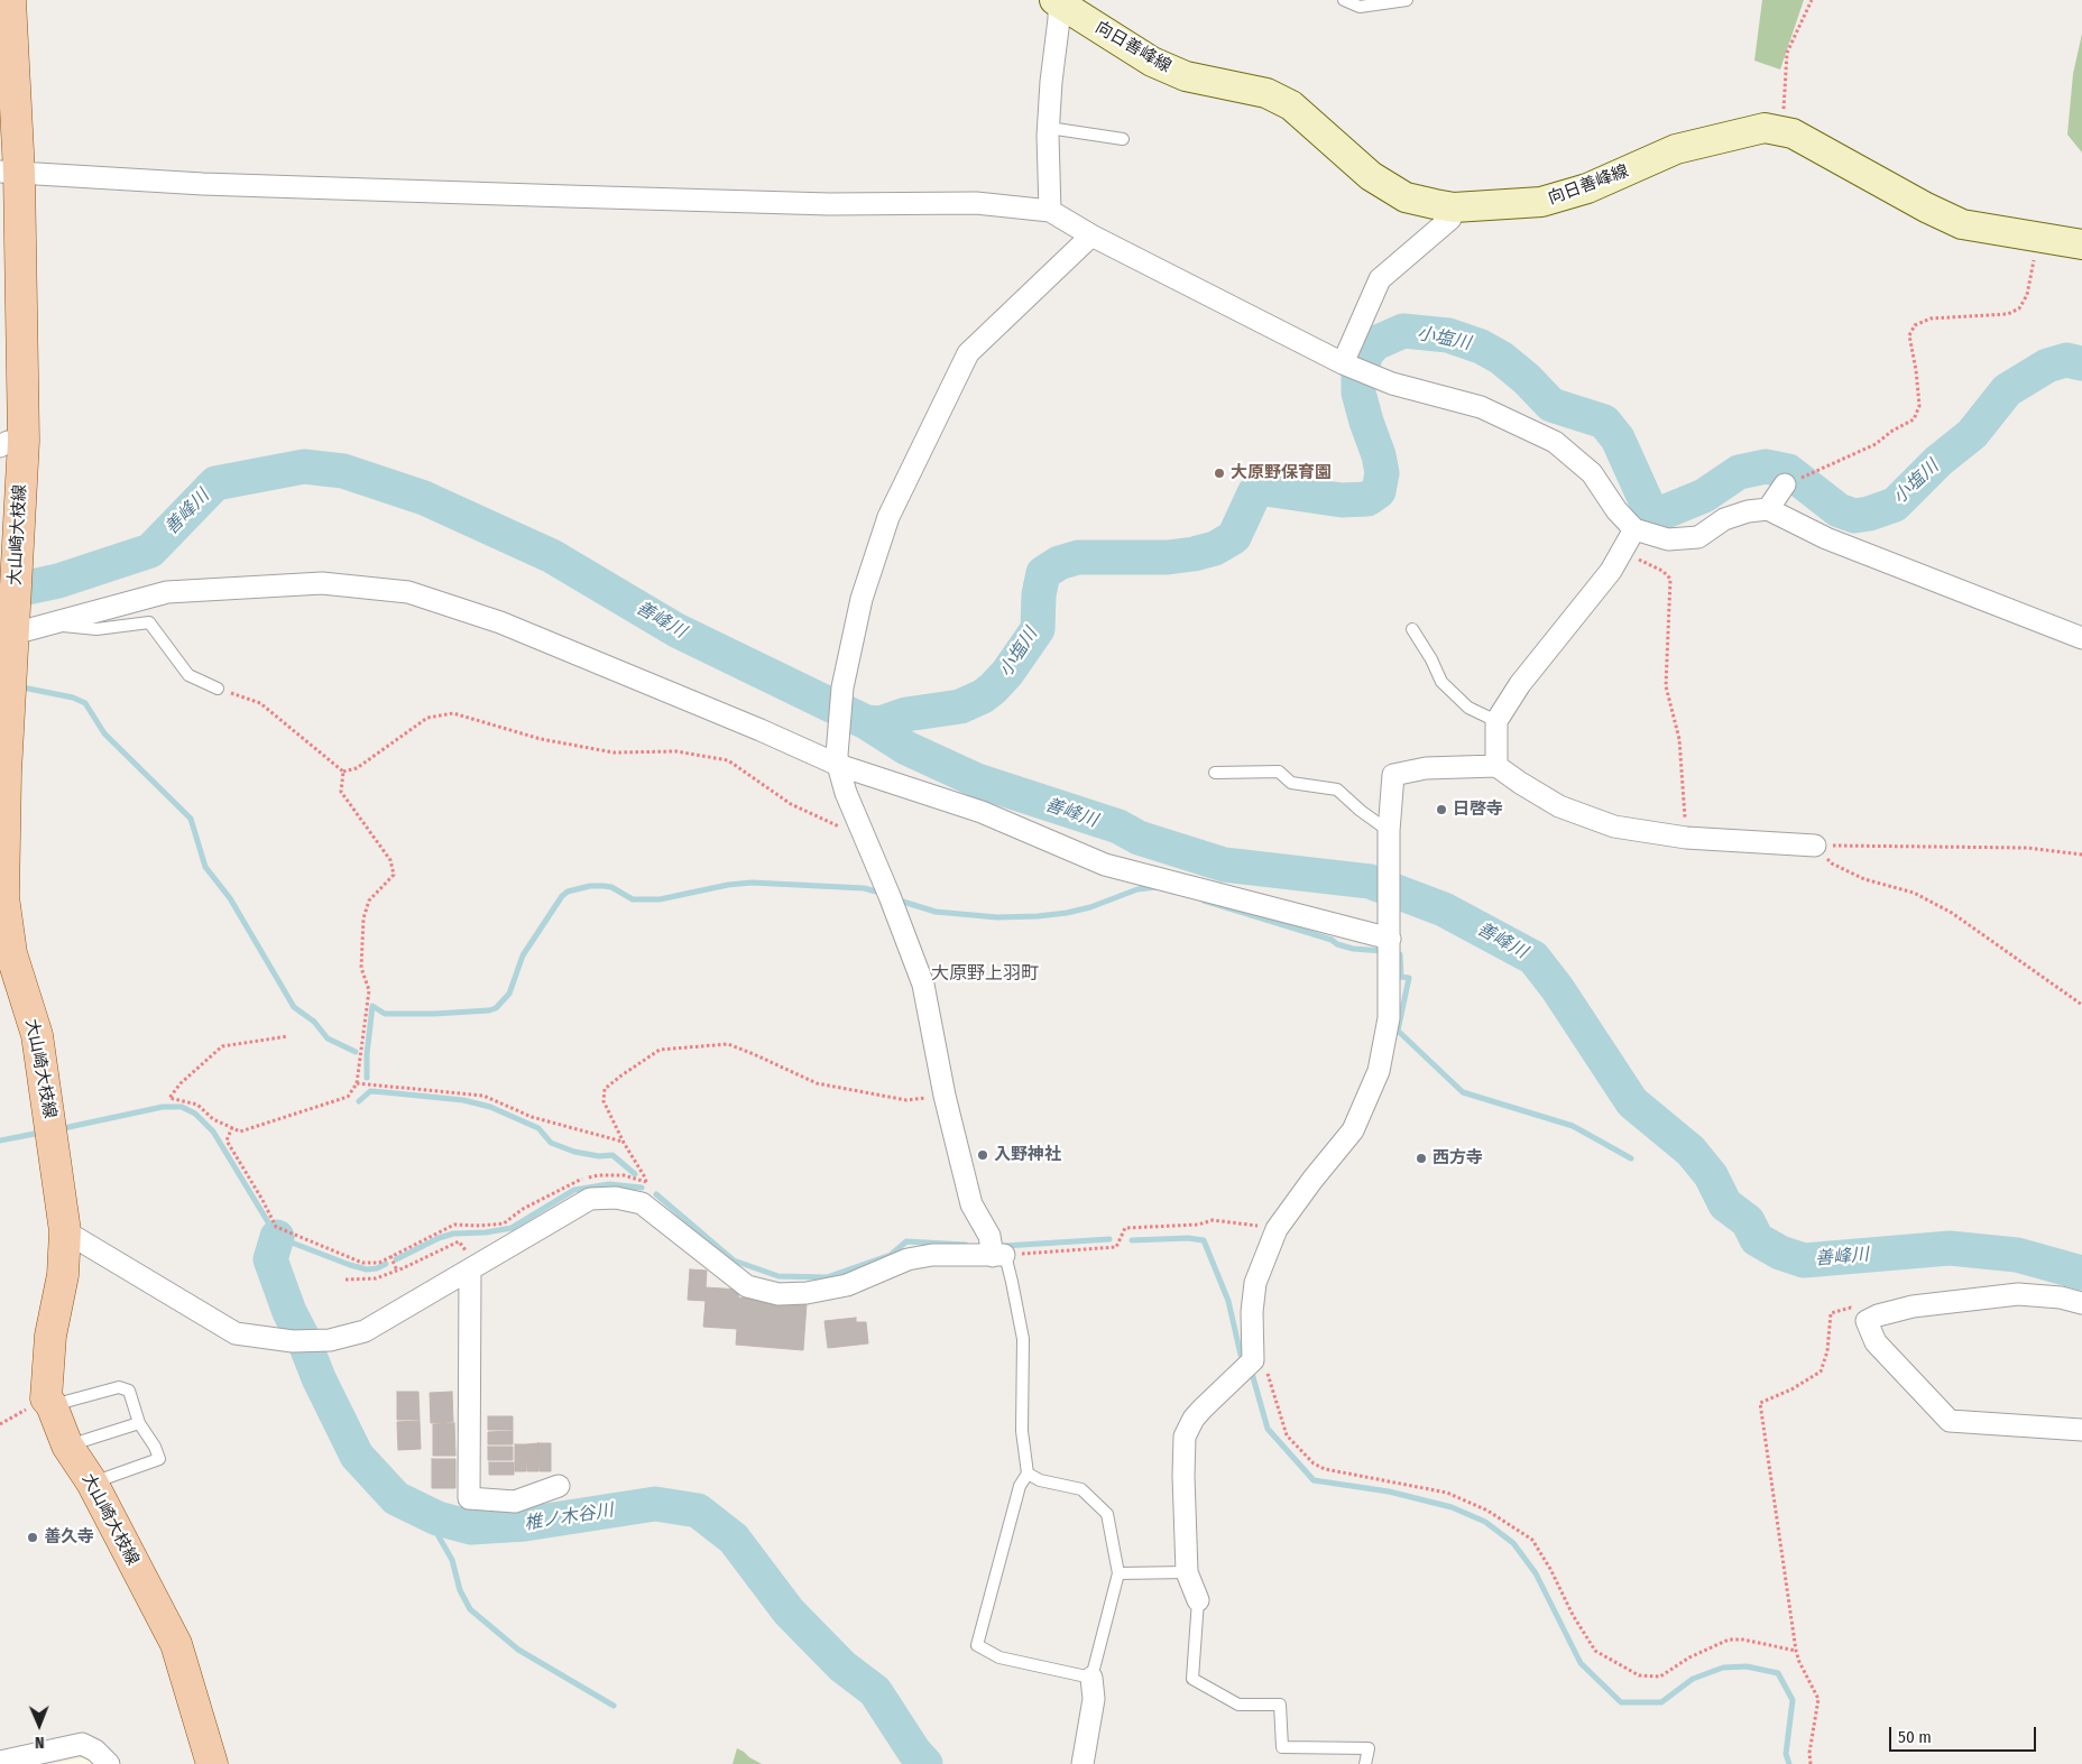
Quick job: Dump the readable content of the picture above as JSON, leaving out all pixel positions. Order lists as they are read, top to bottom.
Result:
{
  "streets": {
    "main road": ["向日善峰線", "大山崎大枝線"]
  },
  "districts": ["大原野上羽町"],
  "water": ["小塩川", "善峰川", "椎ノ木谷川"],
  "places": [
    "大原野保育園",
    "日啓寺",
    "入野神社",
    "西方寺",
    "善久寺"
  ],
  "scale_bar": "50 m",
  "north": "bottom"
}
